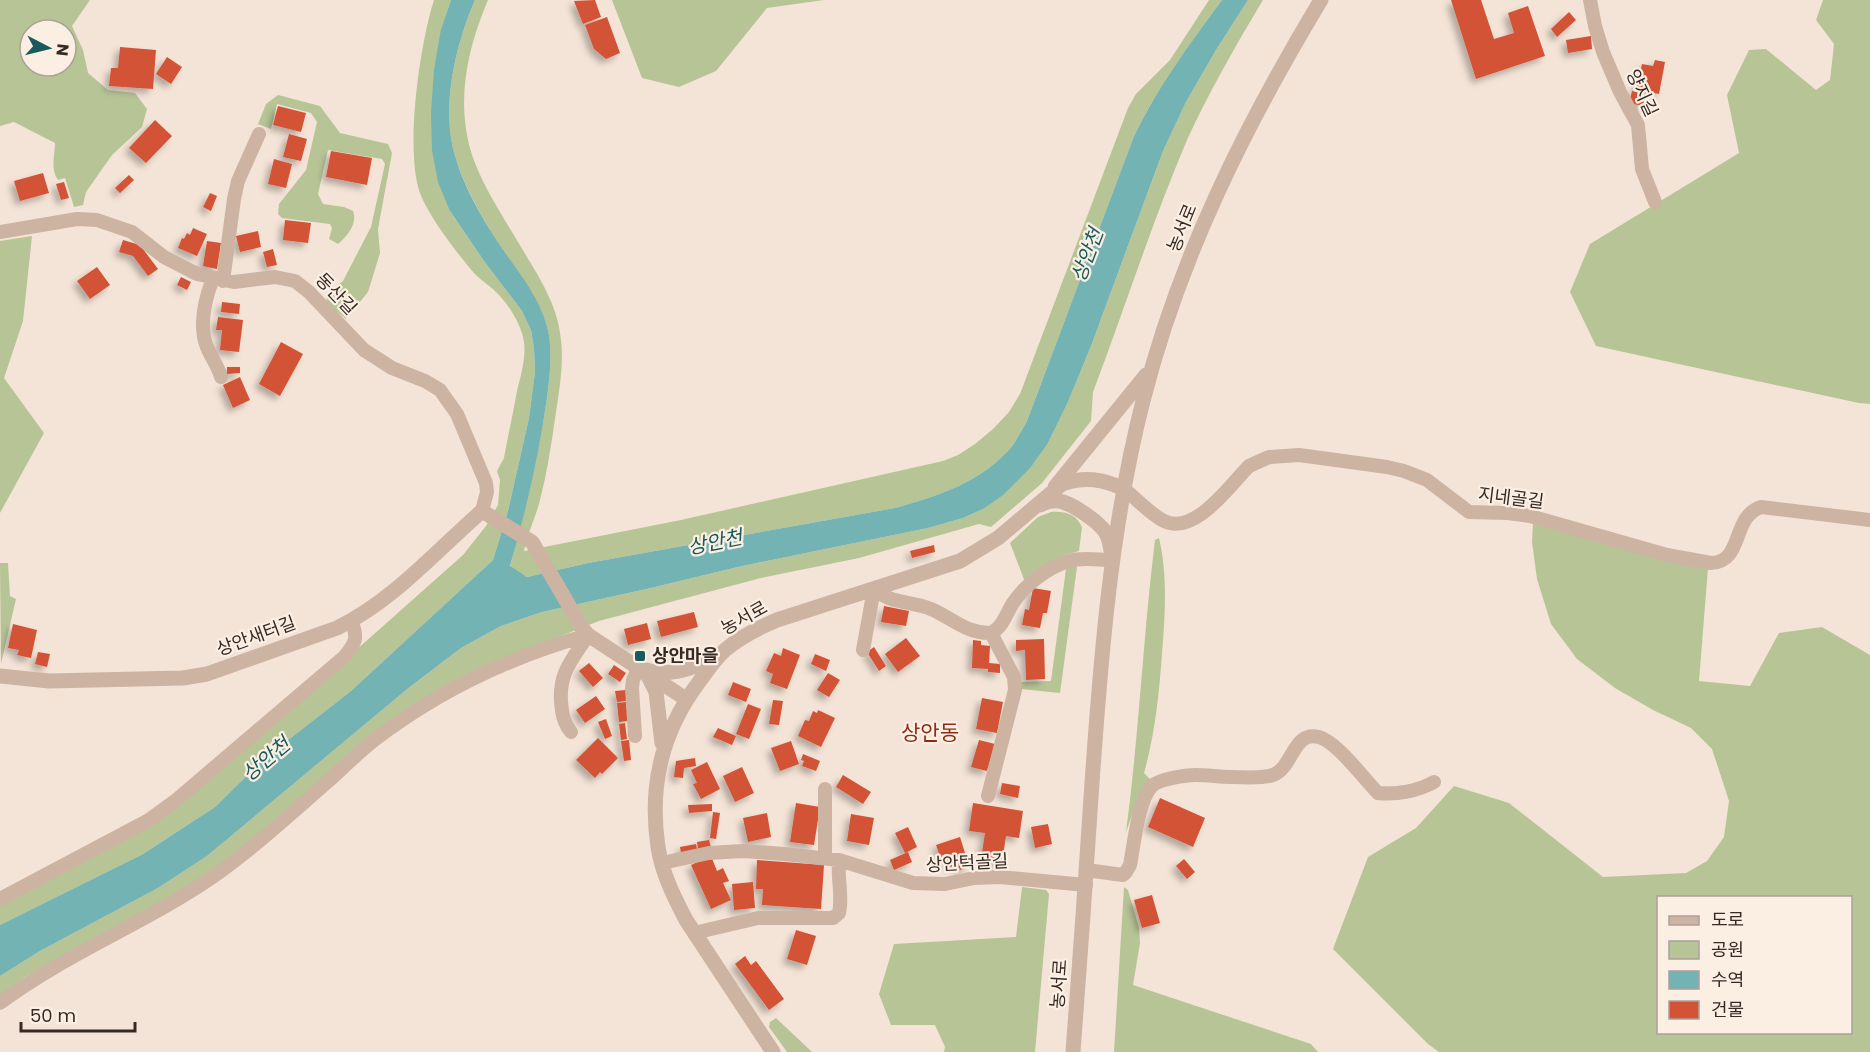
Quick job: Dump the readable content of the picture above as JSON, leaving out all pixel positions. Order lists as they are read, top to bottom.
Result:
{
  "streets": {
    "street": [
      "양지길",
      "농서로",
      "동산길",
      "지네골길",
      "상안새터길",
      "상안턱골길"
    ]
  },
  "crossings": [
    ["농서로", "지네골길"],
    ["농서로", "상안턱골길"],
    ["동산길", "상안새터길"]
  ],
  "districts": ["상안동"],
  "water": ["상안천"],
  "places": {
    "transit": ["상안마을"]
  },
  "legend": [
    "도로",
    "공원",
    "수역",
    "건물"
  ],
  "scale_bar": "50 m",
  "north": "right"
}
